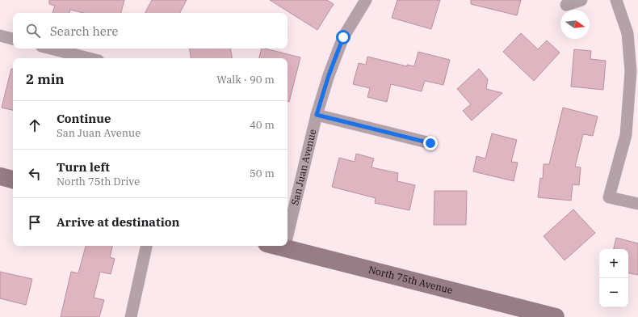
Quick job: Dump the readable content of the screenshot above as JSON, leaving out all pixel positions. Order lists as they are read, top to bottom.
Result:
{
  "streets": {
    "main road": ["North 75th Avenue"],
    "street": ["San Juan Avenue"]
  },
  "crossings": [
    ["San Juan Avenue", "North 75th Avenue"]
  ],
  "north": "right",
  "page": {
    "search": "Search here",
    "heading": ["2 min", "Walk · 90 m"],
    "list": [
      ["Continue", "San Juan Avenue", "40 m"],
      ["Turn left", "North 75th Drive", "50 m"],
      "Arrive at destination"
    ],
    "map_buttons": ["+", "−"]
  }
}
